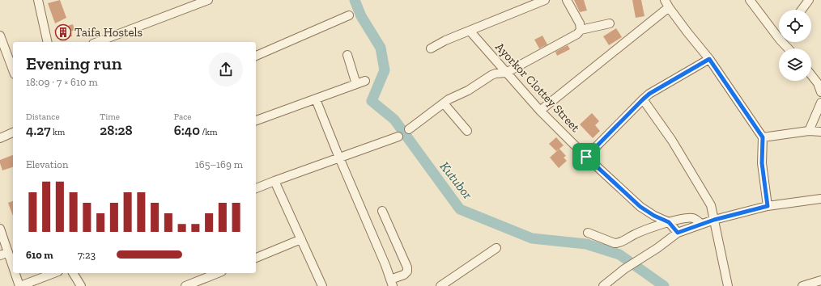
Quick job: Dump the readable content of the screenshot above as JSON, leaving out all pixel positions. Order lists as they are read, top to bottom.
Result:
{
  "streets": {
    "street": ["Ayorkor Clottey Street"]
  },
  "water": ["Kutubor"],
  "places": {
    "building": ["Taifa Hostels"]
  },
  "page": {
    "heading": ["Evening run", "18:09 · 7 × 610 m"],
    "stats": [
      ["Distance", "4.27 km"],
      ["Time", "28:28"],
      ["Pace", "6:40 /km"]
    ],
    "chart": ["Elevation", "165–169 m"],
    "list": [
      {
        "name": "610 m",
        "note": "7:23"
      }
    ]
  }
}
